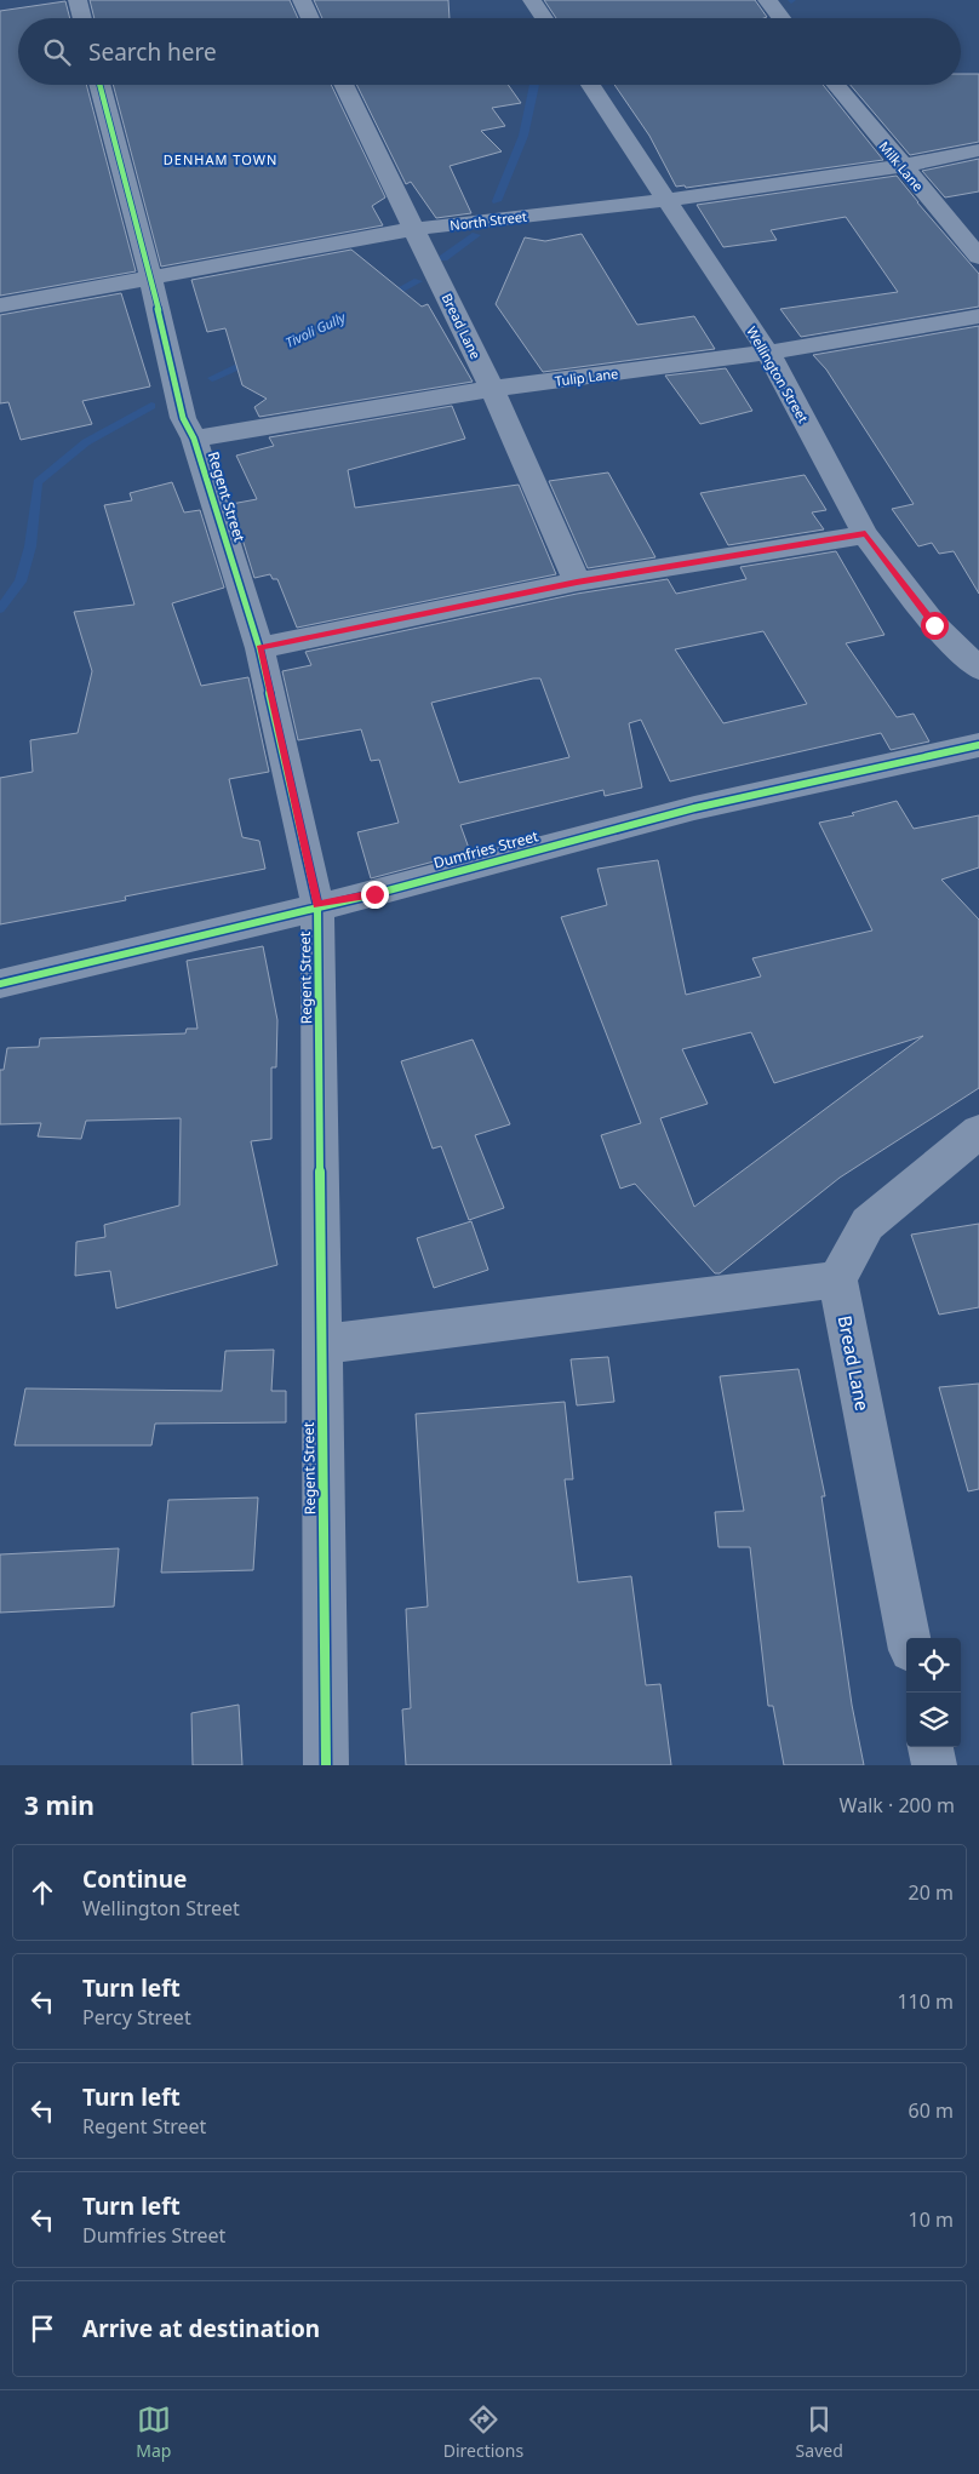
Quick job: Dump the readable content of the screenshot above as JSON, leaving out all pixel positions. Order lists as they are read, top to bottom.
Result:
{
  "streets": {
    "street": [
      "Milk Lane",
      "North Street",
      "Bread Lane",
      "Wellington Street",
      "Tulip Lane",
      "Regent Street",
      "Dumfries Street"
    ]
  },
  "crossings": [
    ["Milk Lane", "North Street"],
    ["North Street", "Bread Lane"],
    ["North Street", "Wellington Street"],
    ["North Street", "Regent Street"],
    ["Bread Lane", "Tulip Lane"],
    ["Wellington Street", "Tulip Lane"],
    ["Tulip Lane", "Regent Street"],
    ["Regent Street", "Dumfries Street"]
  ],
  "districts": ["DENHAM TOWN"],
  "water": ["Tivoli Gully"],
  "page": {
    "search": "Search here",
    "heading": ["3 min", "Walk · 200 m"],
    "list": [
      ["Continue", "Wellington Street", "20 m"],
      ["Turn left", "Percy Street", "110 m"],
      ["Turn left", "Regent Street", "60 m"],
      ["Turn left", "Dumfries Street", "10 m"],
      "Arrive at destination"
    ],
    "nav": ["Map", "Directions", "Saved"]
  }
}
